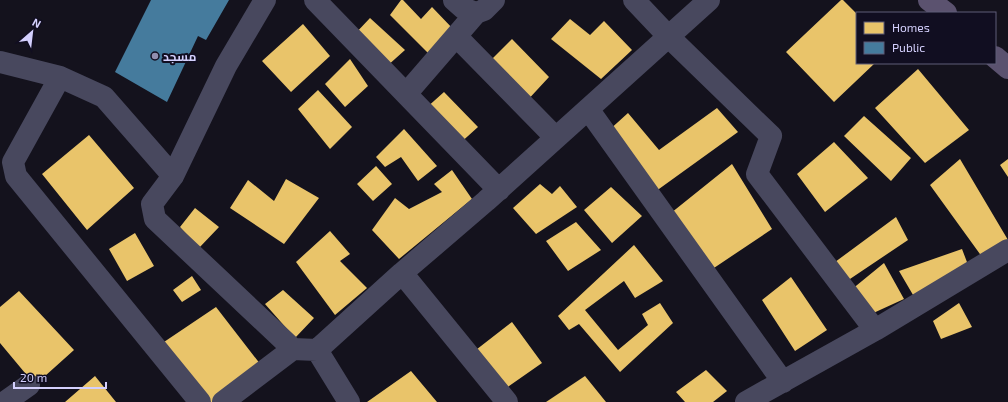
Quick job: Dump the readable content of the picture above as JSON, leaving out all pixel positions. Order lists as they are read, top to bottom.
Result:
{
  "places": ["مسجد"],
  "legend": ["Homes", "Public"],
  "scale_bar": "20 m",
  "north": "top right"
}
